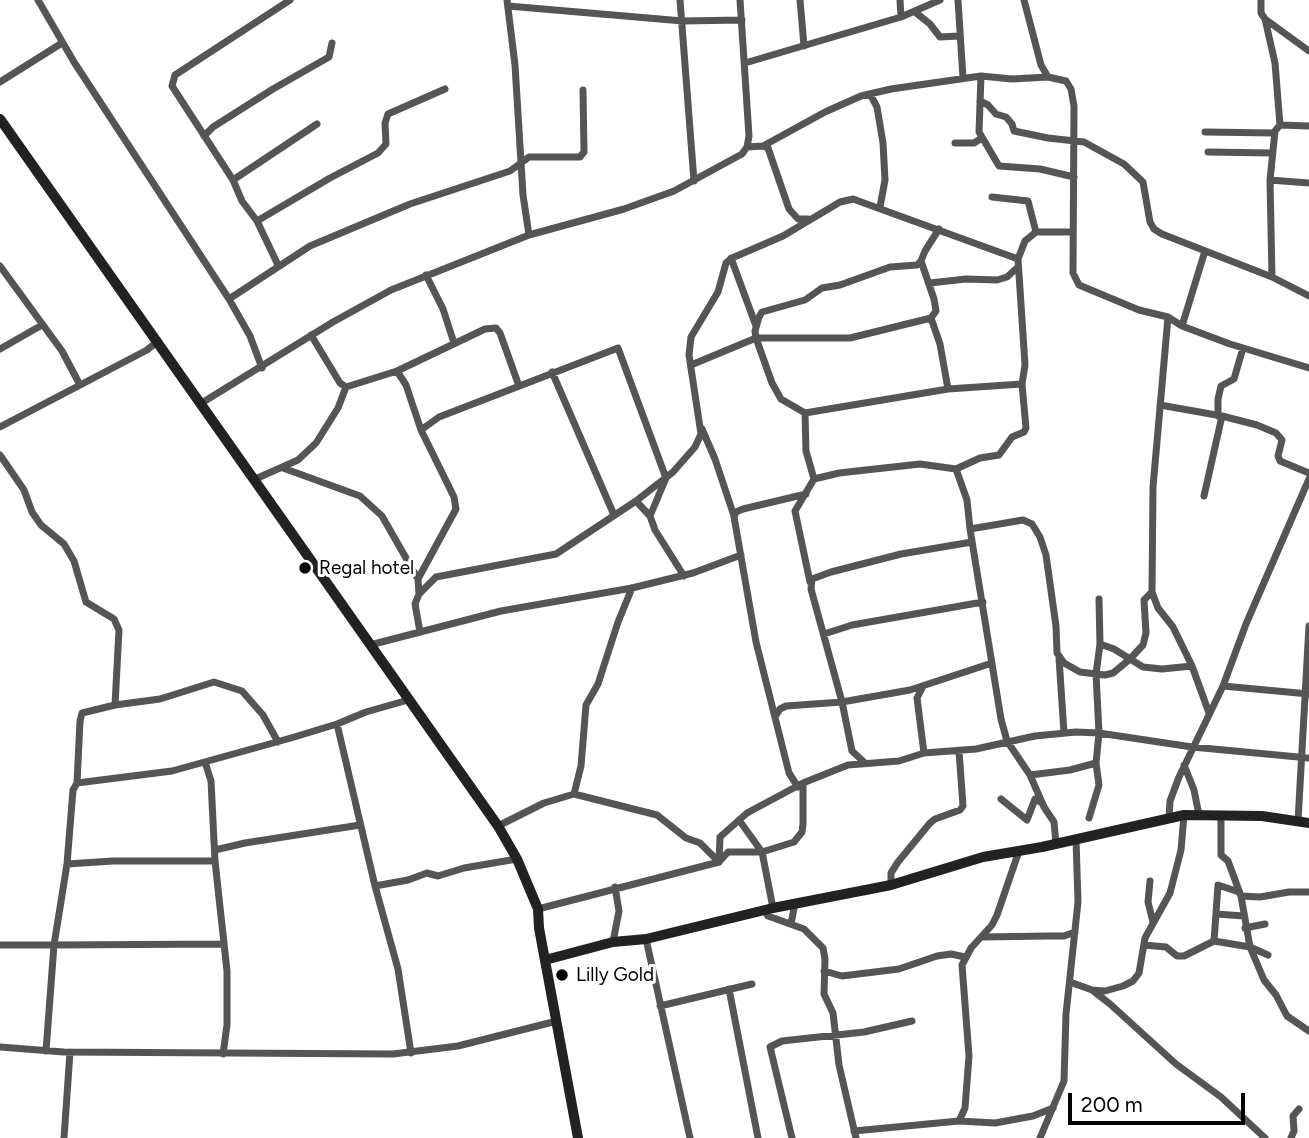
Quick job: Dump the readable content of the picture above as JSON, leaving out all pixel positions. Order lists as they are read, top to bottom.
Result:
{
  "places": ["Regal hotel", "Lilly Gold"],
  "scale_bar": "200 m"
}
